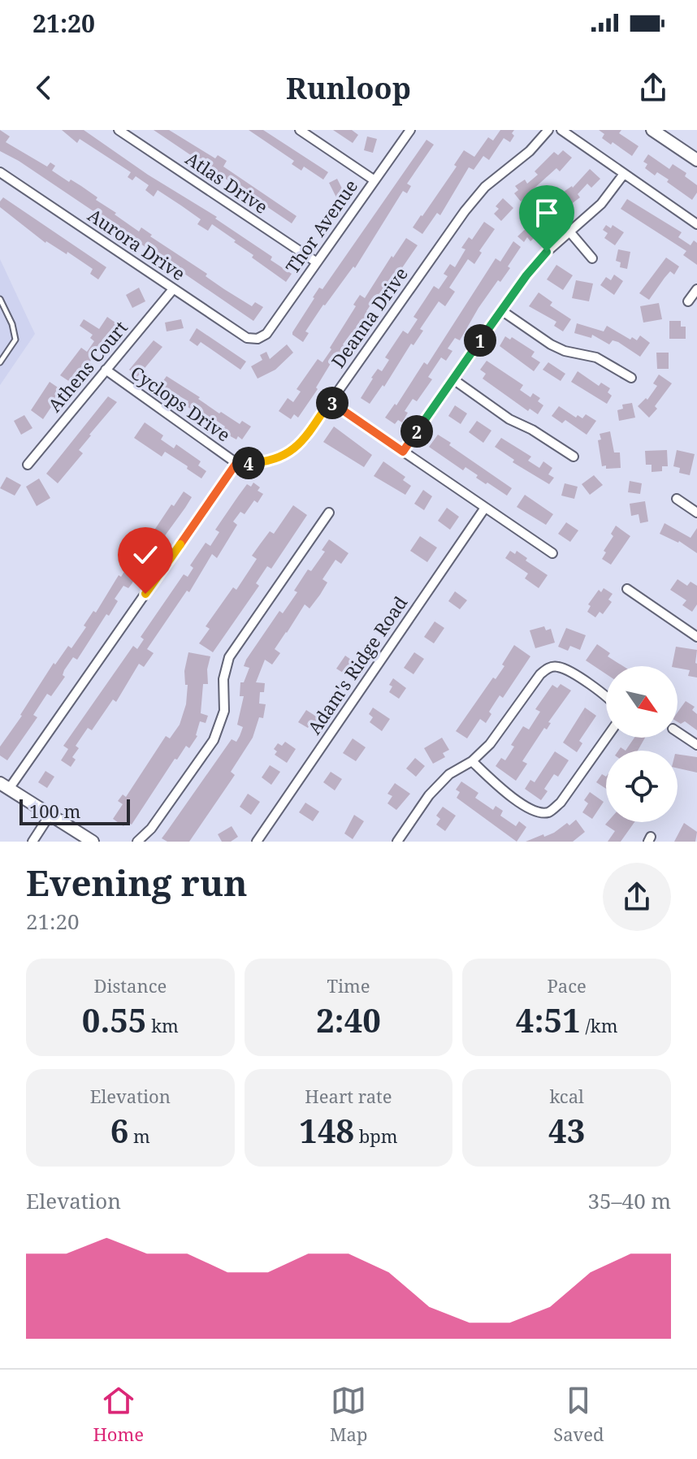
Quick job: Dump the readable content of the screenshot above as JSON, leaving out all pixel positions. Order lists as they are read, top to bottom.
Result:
{
  "streets": {
    "street": [
      "Atlas Drive",
      "Thor Avenue",
      "Aurora Drive",
      "Deanna Drive",
      "Athens Court",
      "Cyclops Drive",
      "Adam's Ridge Road"
    ]
  },
  "crossings": [
    ["Atlas Drive", "Thor Avenue"],
    ["Thor Avenue", "Aurora Drive"],
    ["Aurora Drive", "Athens Court"],
    ["Deanna Drive", "Cyclops Drive"],
    ["Athens Court", "Cyclops Drive"]
  ],
  "scale_bar": "100 m",
  "north": "bottom right",
  "page": {
    "status": "21:20",
    "header": "Runloop",
    "pins": [
      "1",
      "3",
      "2",
      "4"
    ],
    "scale": "100 m",
    "heading": ["Evening run", "21:20"],
    "stats": [
      ["Distance", "0.55 km"],
      ["Time", "2:40"],
      ["Pace", "4:51 /km"],
      ["Elevation", "6 m"],
      ["Heart rate", "148 bpm"],
      ["kcal", "43"]
    ],
    "chart": ["Elevation", "35–40 m"],
    "tabs": ["Home", "Map", "Saved"]
  }
}
